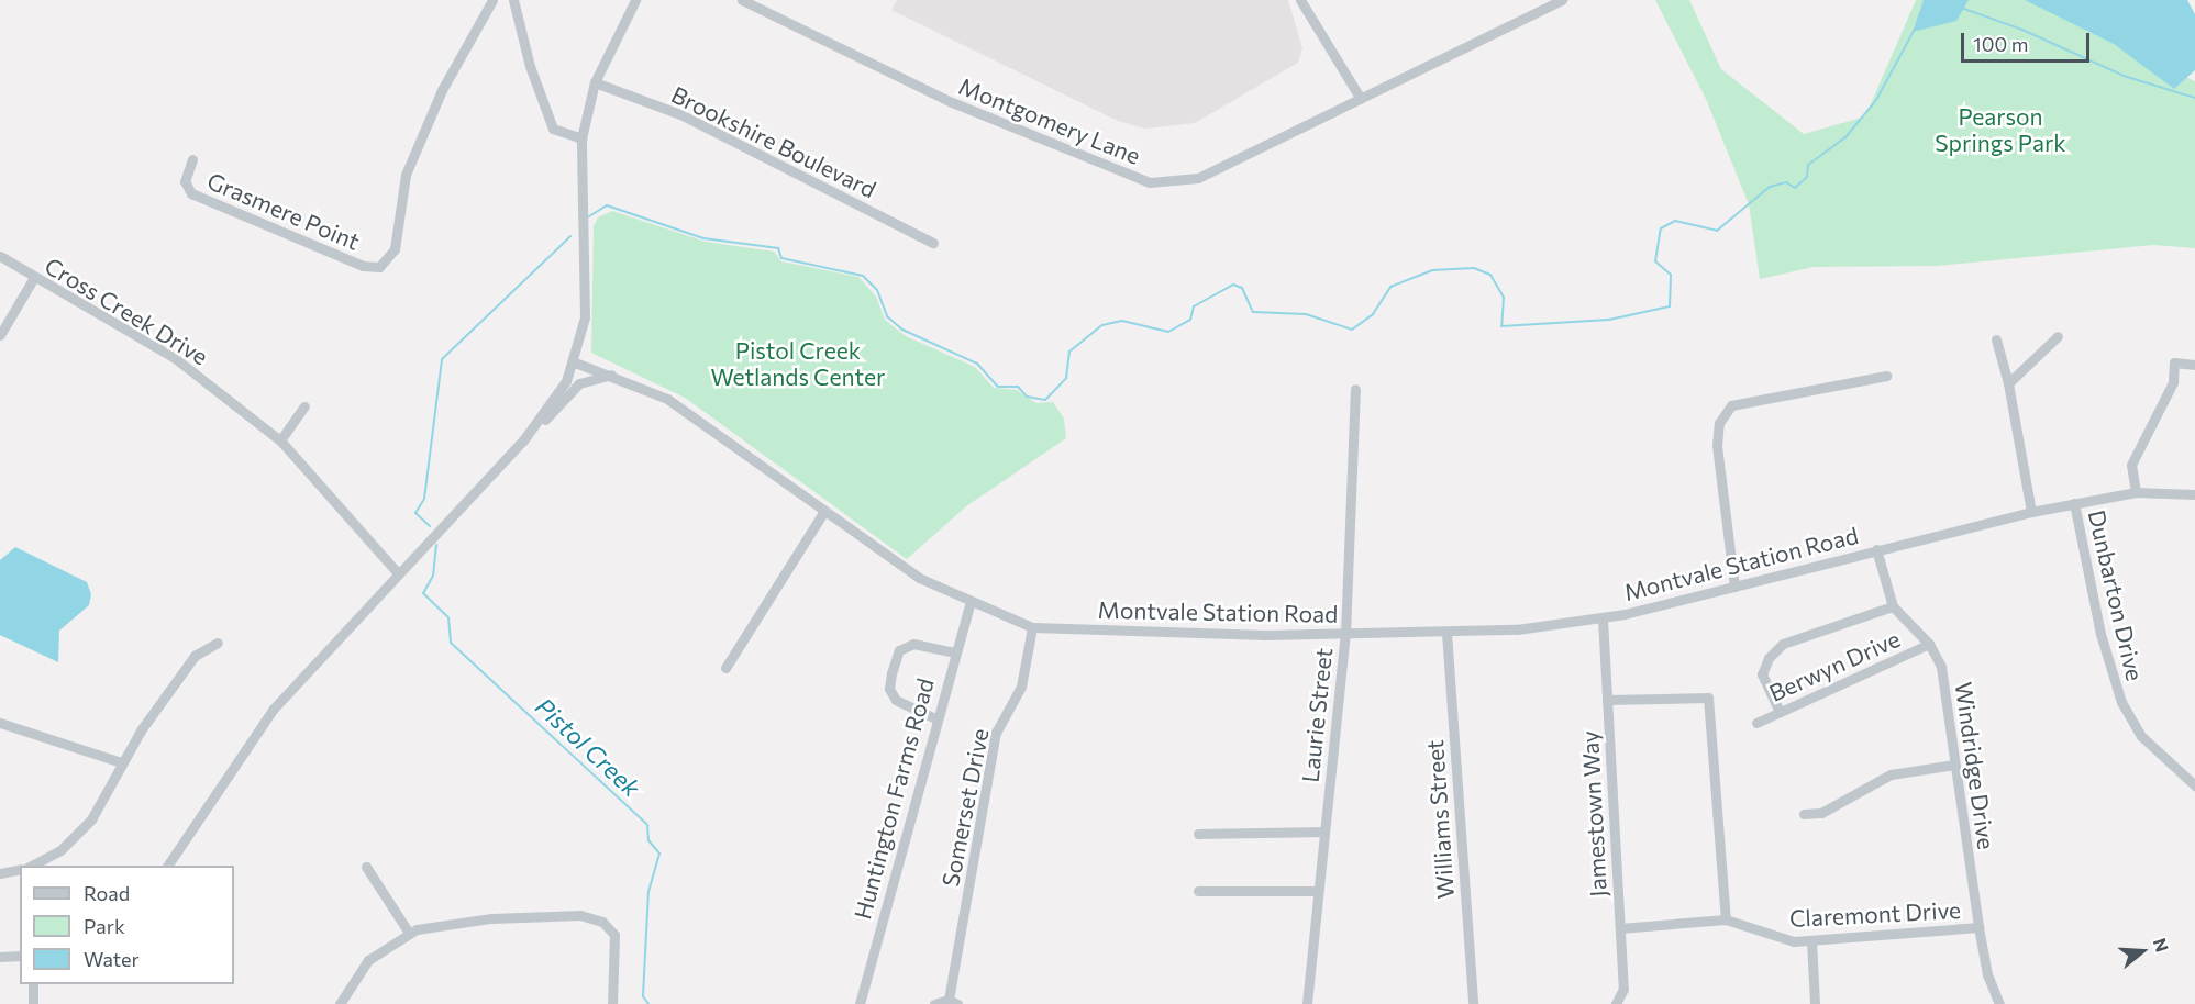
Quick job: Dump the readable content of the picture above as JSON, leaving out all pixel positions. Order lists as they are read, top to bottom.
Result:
{
  "streets": {
    "street": [
      "Montgomery Lane",
      "Brookshire Boulevard",
      "Grasmere Point",
      "Cross Creek Drive",
      "Montvale Station Road",
      "Dunbarton Drive",
      "Berwyn Drive",
      "Laurie Street",
      "Windridge Drive",
      "Huntington Farms Road",
      "Somerset Drive",
      "Jamestown Way",
      "Williams Street",
      "Claremont Drive"
    ]
  },
  "crossings": [
    ["Montvale Station Road", "Dunbarton Drive"],
    ["Montvale Station Road", "Laurie Street"],
    ["Montvale Station Road", "Windridge Drive"],
    ["Montvale Station Road", "Huntington Farms Road"],
    ["Montvale Station Road", "Somerset Drive"],
    ["Montvale Station Road", "Jamestown Way"],
    ["Montvale Station Road", "Williams Street"],
    ["Berwyn Drive", "Windridge Drive"],
    ["Windridge Drive", "Claremont Drive"],
    ["Jamestown Way", "Claremont Drive"]
  ],
  "water": ["Pistol Creek"],
  "parks": ["Pearson Springs Park", "Pistol Creek Wetlands Center"],
  "legend": ["Road", "Park", "Water"],
  "scale_bar": "100 m",
  "north": "right"
}
